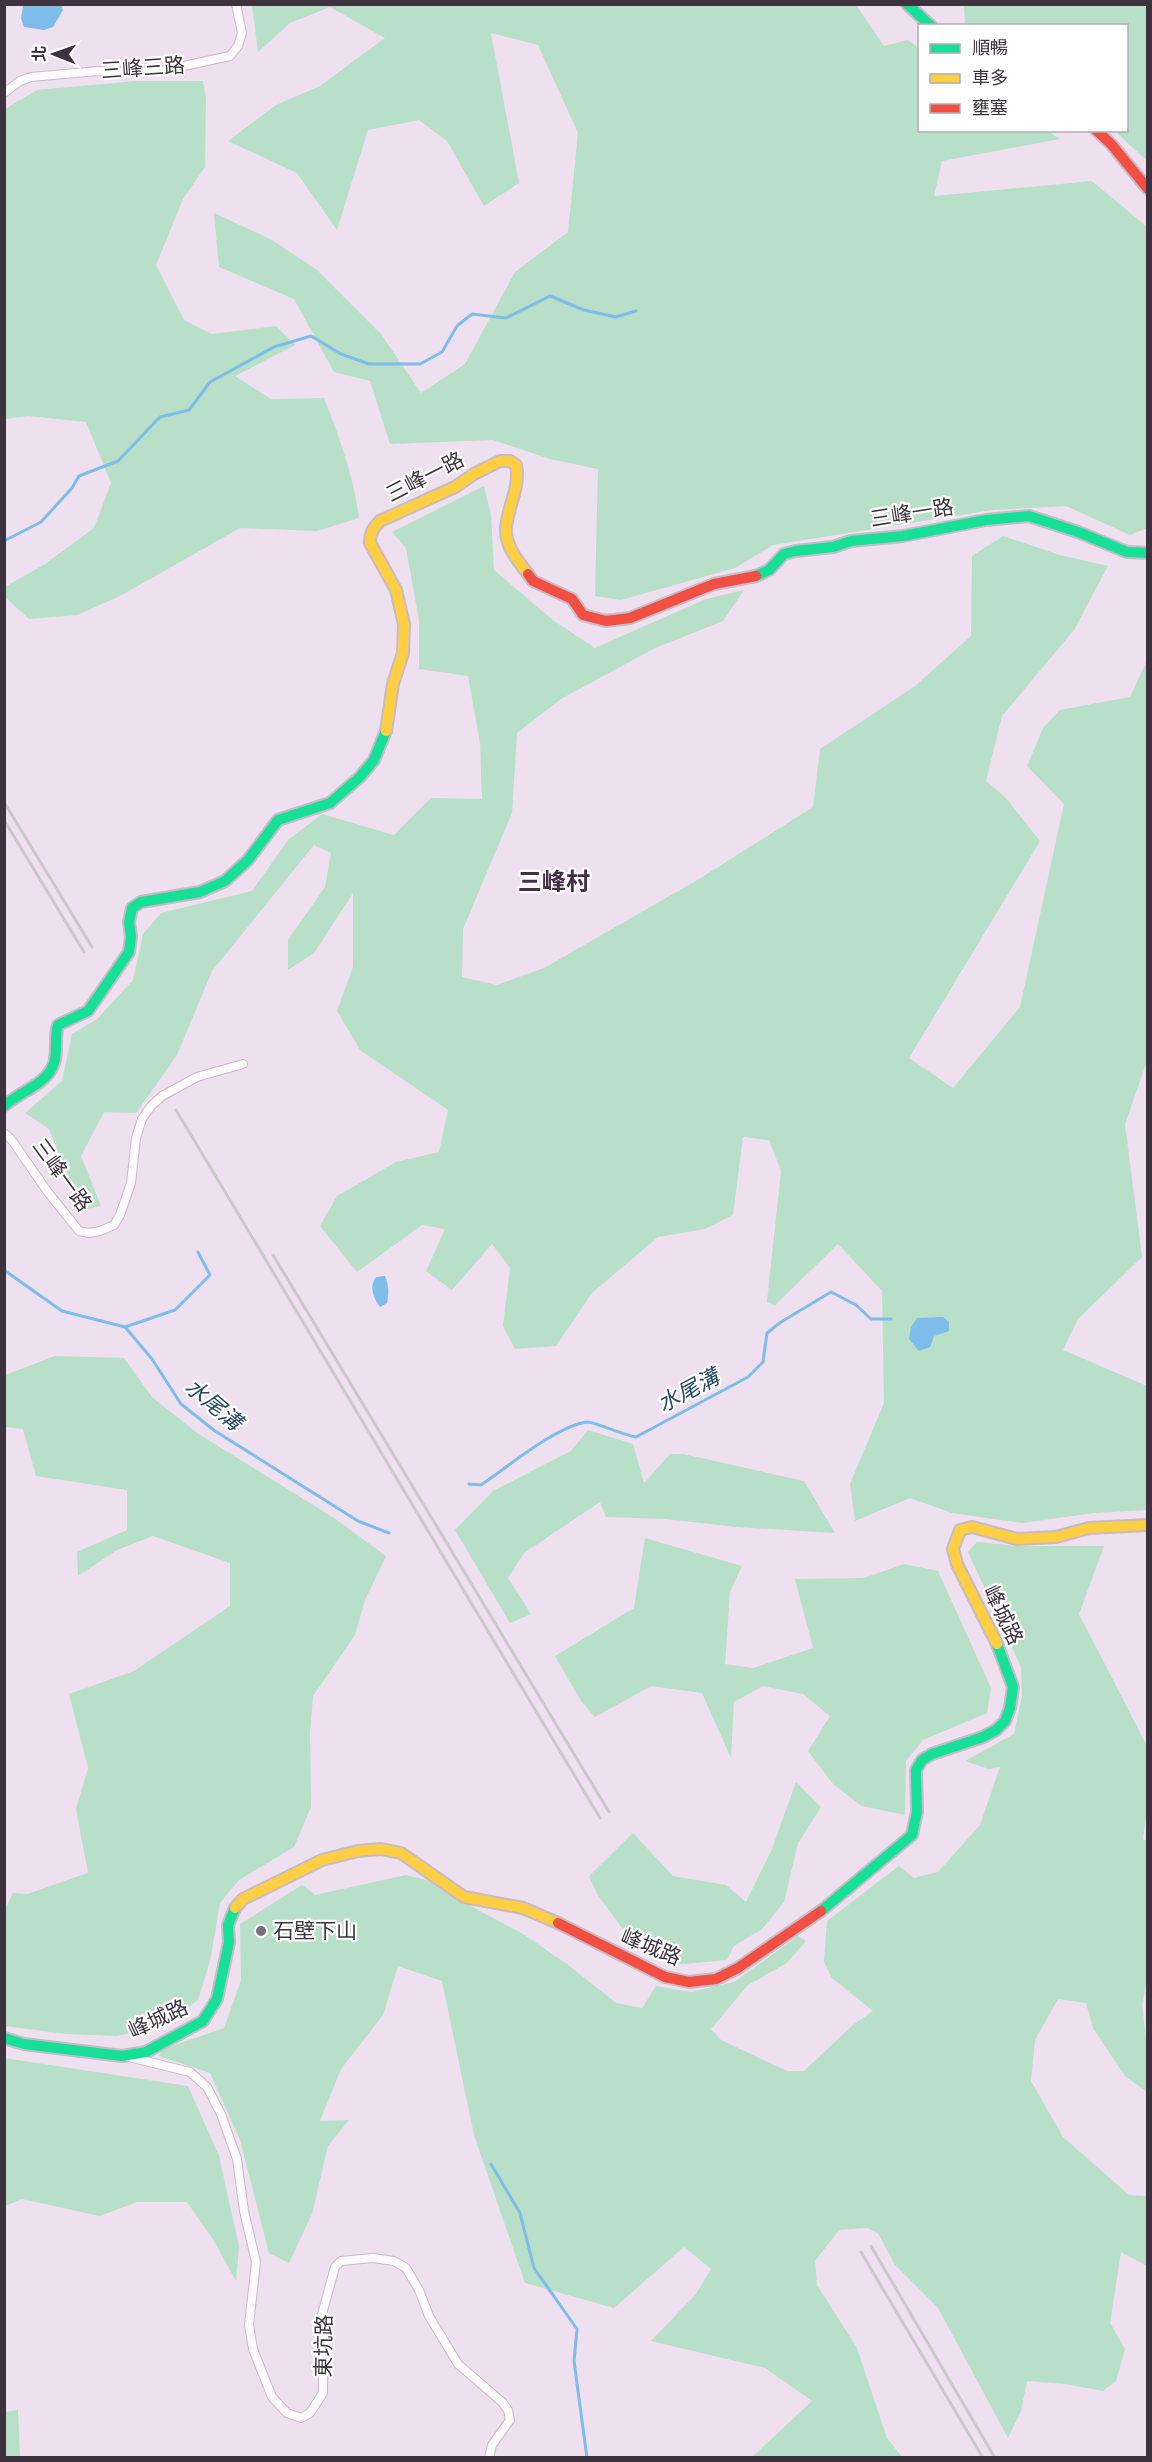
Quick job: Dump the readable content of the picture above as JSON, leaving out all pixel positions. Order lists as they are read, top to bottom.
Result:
{
  "streets": {
    "street": [
      "三峰三路",
      "三峰一路",
      "峰城路",
      "東坑路"
    ]
  },
  "crossings": [
    ["峰城路", "東坑路"]
  ],
  "districts": ["三峰村"],
  "water": ["水尾溝"],
  "places": ["石壁下山"],
  "legend": ["順暢", "車多", "壅塞"],
  "north": "left"
}
